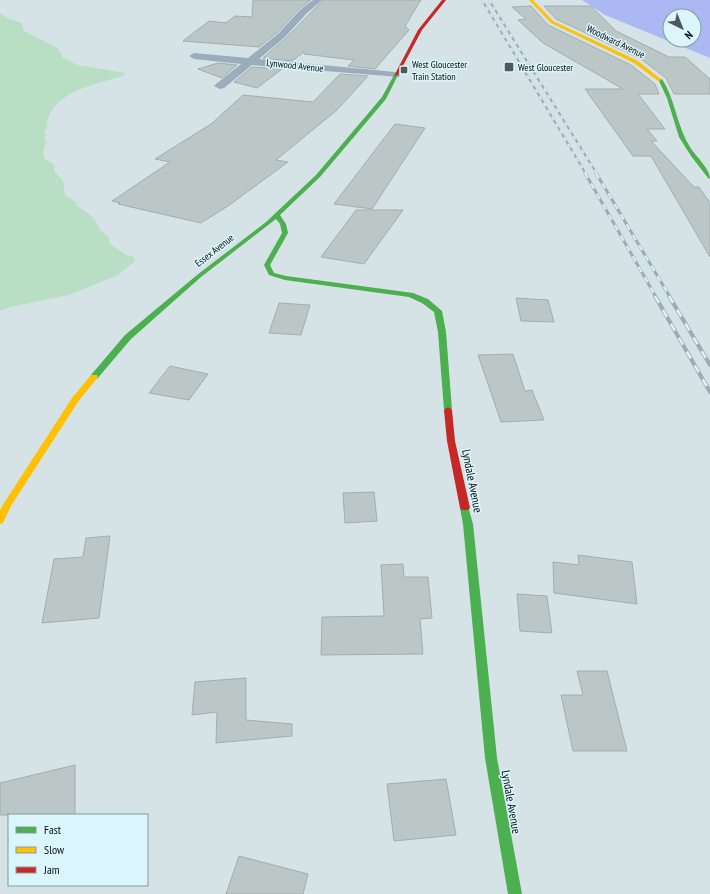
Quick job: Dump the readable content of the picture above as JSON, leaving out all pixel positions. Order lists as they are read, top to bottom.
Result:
{
  "streets": {
    "street": [
      "Woodward Avenue",
      "Lynwood Avenue",
      "Essex Avenue",
      "Lyndale Avenue"
    ]
  },
  "crossings": [
    ["Lynwood Avenue", "Essex Avenue"],
    ["Essex Avenue", "Lyndale Avenue"]
  ],
  "places": {
    "transit": ["West Gloucester", "West Gloucester Train Station"]
  },
  "legend": ["Fast", "Slow", "Jam"],
  "north": "bottom right"
}
